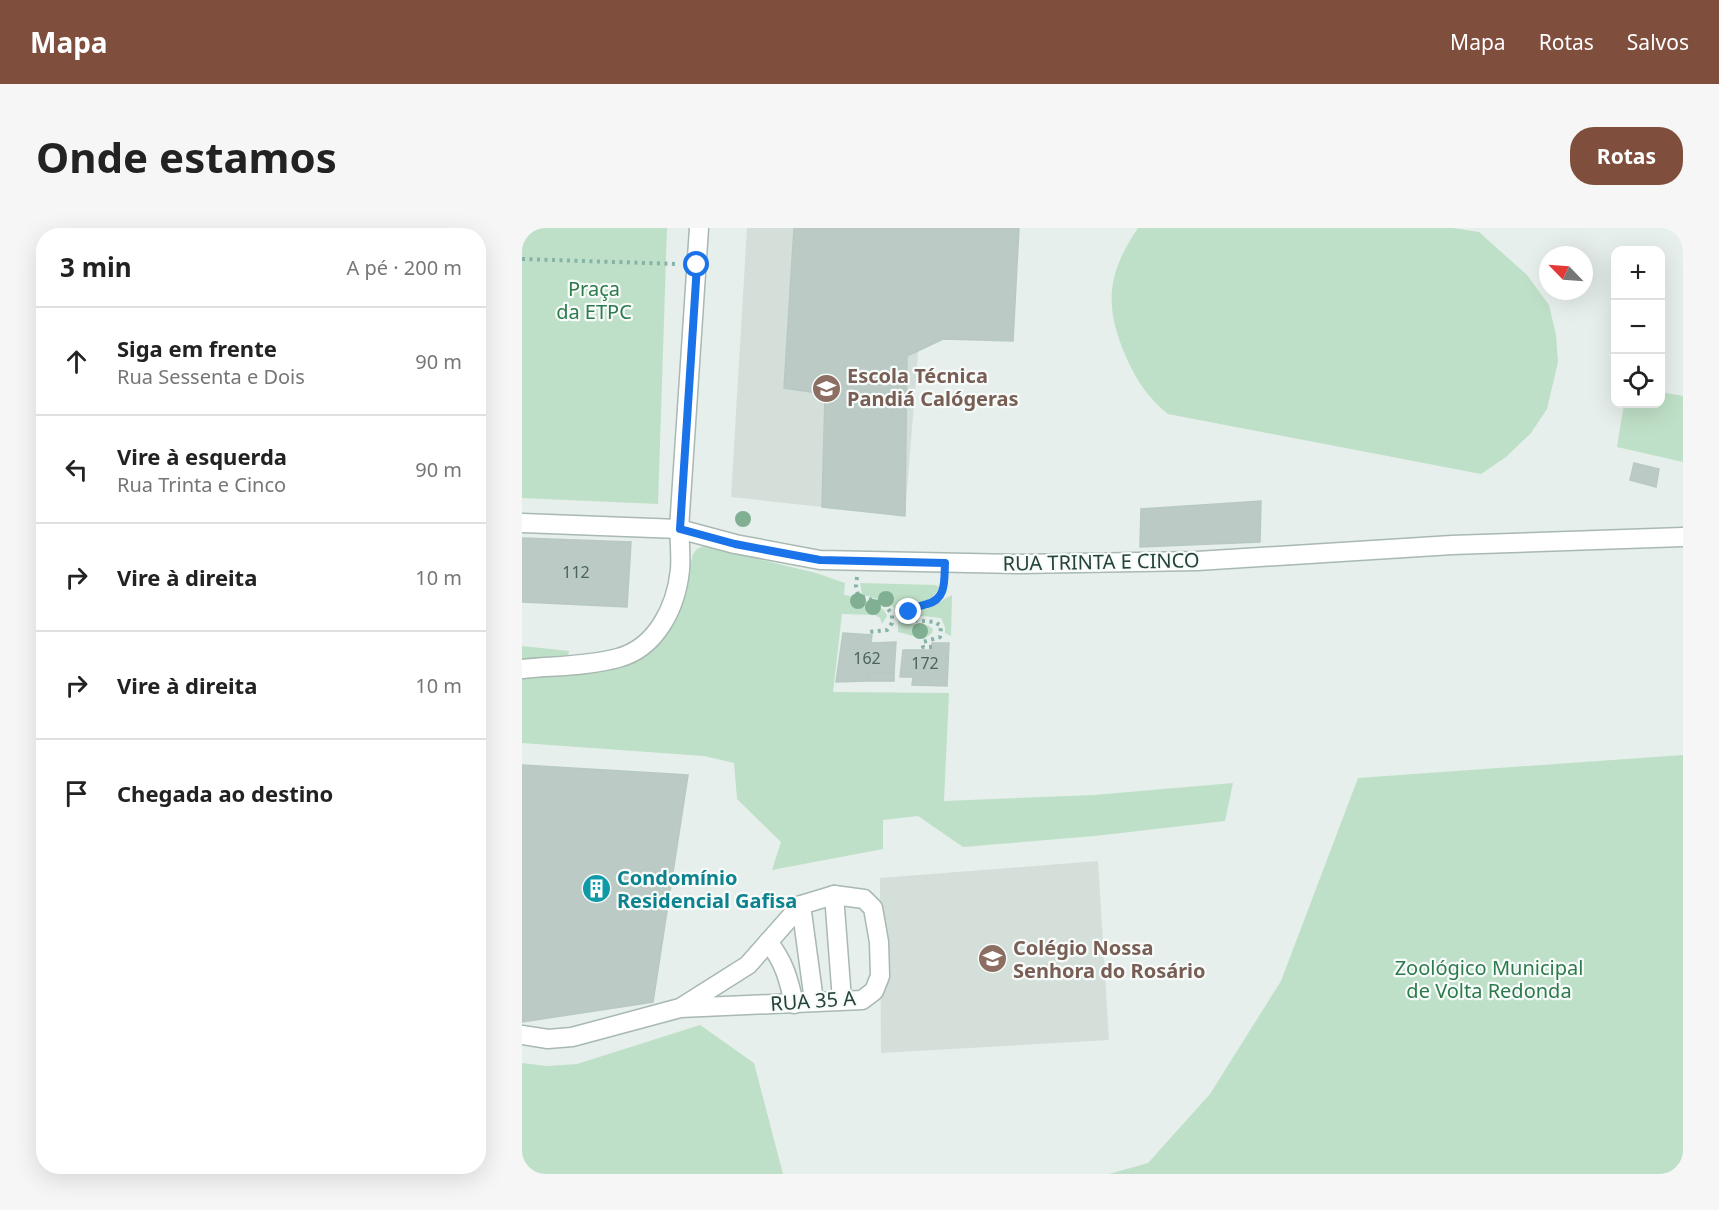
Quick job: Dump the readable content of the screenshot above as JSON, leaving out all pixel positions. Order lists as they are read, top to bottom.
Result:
{
  "streets": {
    "street": ["RUA TRINTA E CINCO", "RUA 35 A"]
  },
  "parks": ["Praça da ETPC", "Zoológico Municipal de Volta Redonda"],
  "places": {
    "school or university": ["Escola Técnica Pandiá Calógeras", "Colégio Nossa Senhora do Rosário"],
    "building": ["Condomínio Residencial Gafisa"]
  },
  "house_numbers": ["112", "162", "172"],
  "north": "top left",
  "page": {
    "header": "Mapa",
    "nav": ["Mapa", "Rotas", "Salvos"],
    "buttons": "Rotas",
    "title": "Onde estamos",
    "heading": ["3 min", "A pé · 200 m"],
    "map_buttons": ["+", "−"],
    "list": [
      ["Siga em frente", "Rua Sessenta e Dois", "90 m"],
      ["Vire à esquerda", "Rua Trinta e Cinco", "90 m"],
      ["Vire à direita", "10 m"],
      ["Vire à direita", "10 m"],
      "Chegada ao destino"
    ]
  }
}
